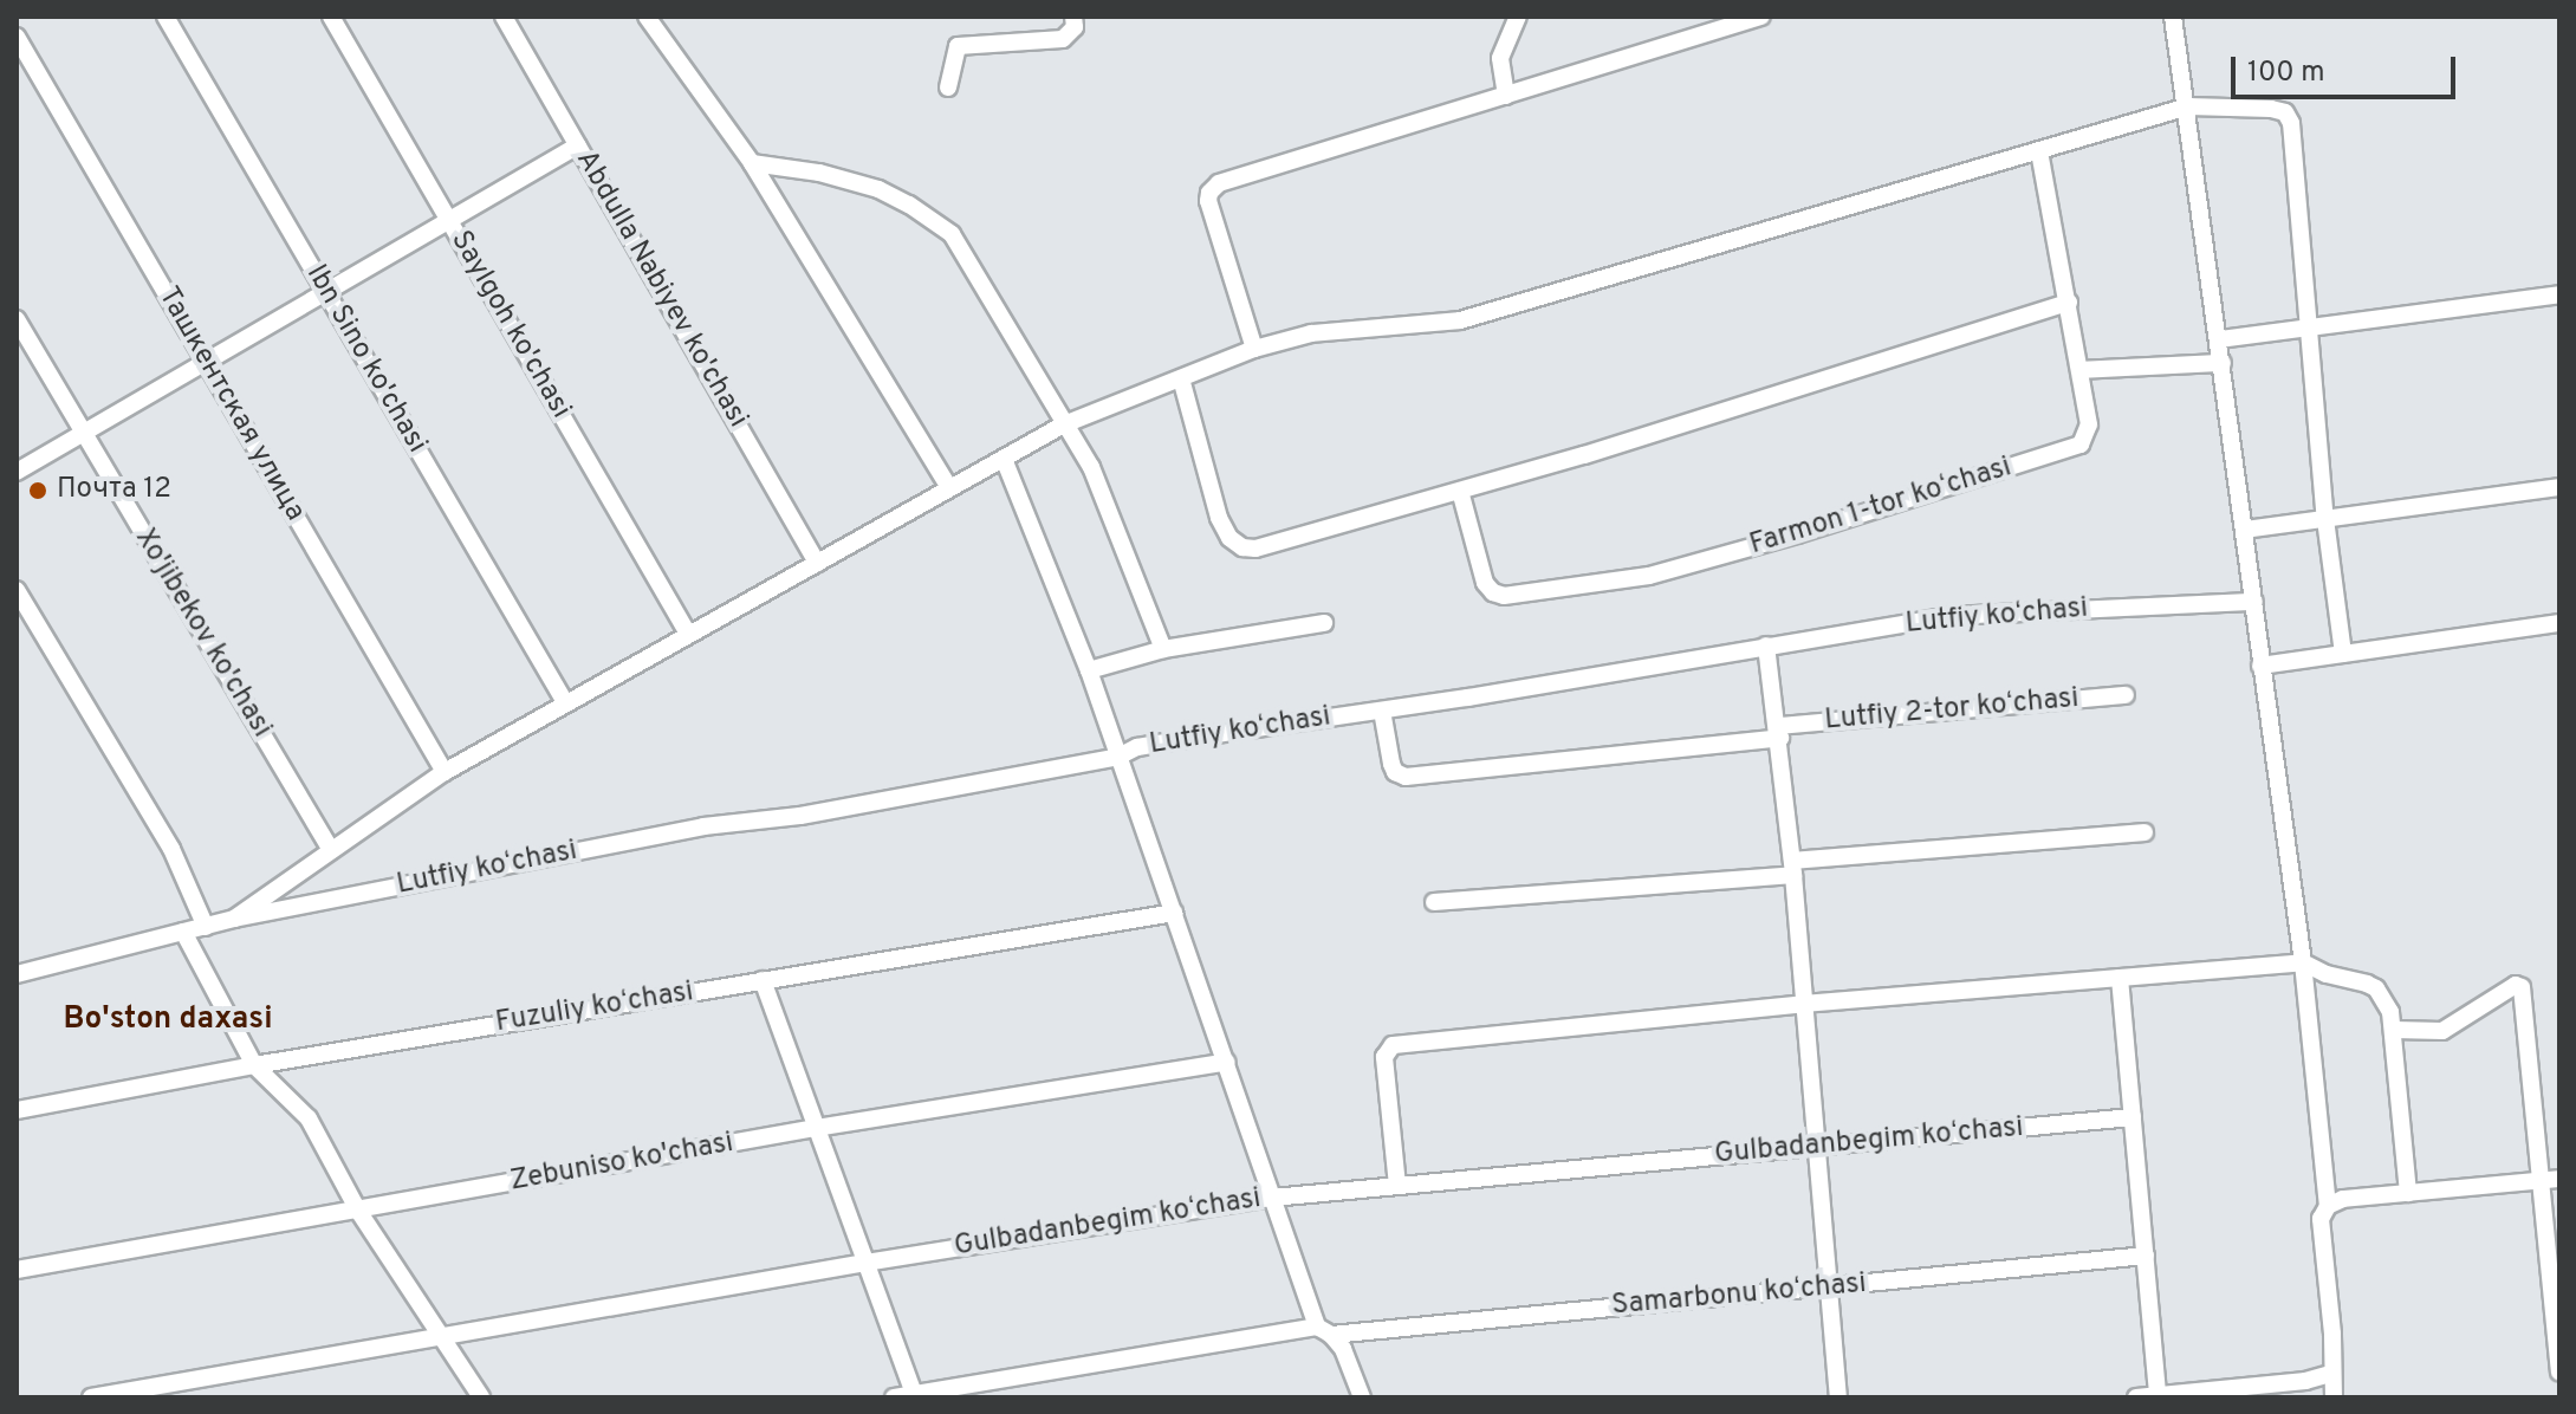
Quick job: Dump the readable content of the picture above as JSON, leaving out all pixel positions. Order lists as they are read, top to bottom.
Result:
{
  "streets": {
    "street": [
      "Abdulla Nabiyev ko'chasi",
      "Saylgoh ko'chasi",
      "Ibn Sino ko'chasi",
      "Ташкентская улица",
      "Farmon 1-tor koʻchasi",
      "Lutfiy koʻchasi",
      "Xo'jibekov ko'chasi",
      "Lutfiy 2-tor koʻchasi",
      "Fuzuliy koʻchasi",
      "Gulbadanbegim koʻchasi",
      "Zebuniso ko'chasi",
      "Samarbonu koʻchasi"
    ]
  },
  "crossings": [
    ["Lutfiy koʻchasi", "Lutfiy 2-tor koʻchasi"]
  ],
  "districts": ["Bo'ston daxasi"],
  "places": ["Почта 12"],
  "scale_bar": "100 m"
}
